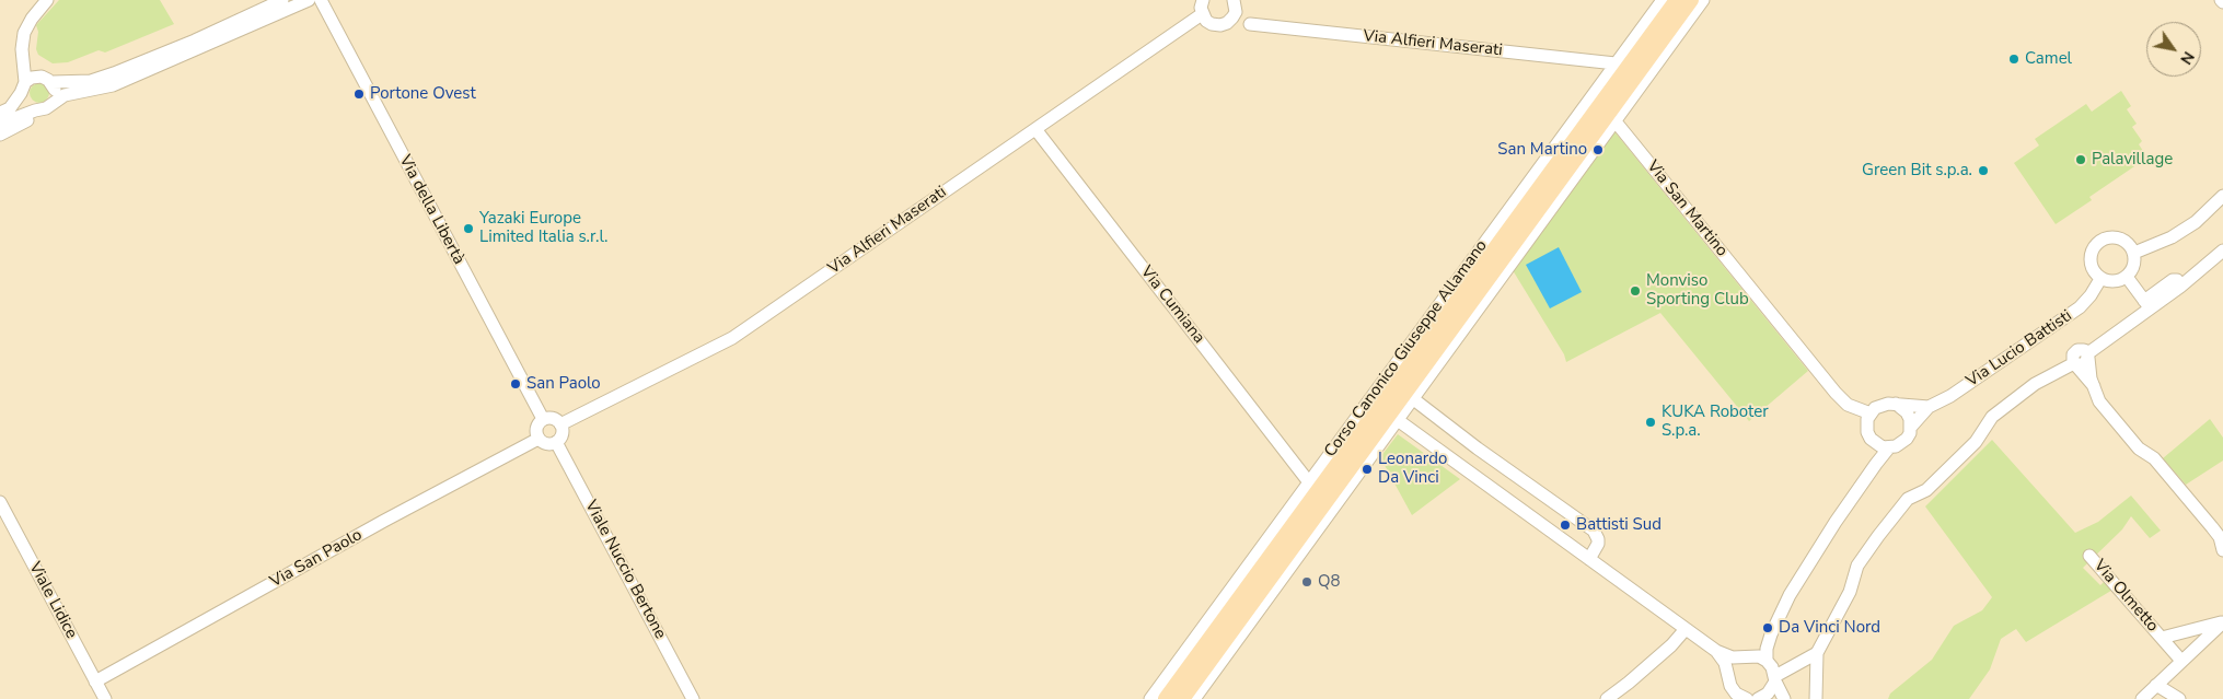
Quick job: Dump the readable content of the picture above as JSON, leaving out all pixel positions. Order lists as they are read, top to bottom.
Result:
{
  "streets": {
    "main road": ["Corso Canonico Giuseppe Allamano"],
    "street": [
      "Via Alfieri Maserati",
      "Via San Martino",
      "Via della Libertà",
      "Via Cumiana",
      "Via Lucio Battisti",
      "Via San Paolo",
      "Viale Nuccio Bertone",
      "Via Olmetto",
      "Viale Lidice"
    ]
  },
  "crossings": [
    ["Via Alfieri Maserati", "Via della Libertà"],
    ["Via Alfieri Maserati", "Via Cumiana"],
    ["Via Alfieri Maserati", "Corso Canonico Giuseppe Allamano"],
    ["Via Alfieri Maserati", "Via San Paolo"],
    ["Via Alfieri Maserati", "Viale Nuccio Bertone"],
    ["Via San Martino", "Corso Canonico Giuseppe Allamano"],
    ["Via San Martino", "Via Lucio Battisti"],
    ["Via della Libertà", "Via San Paolo"],
    ["Via della Libertà", "Viale Nuccio Bertone"],
    ["Via Cumiana", "Corso Canonico Giuseppe Allamano"],
    ["Via San Paolo", "Viale Nuccio Bertone"],
    ["Via San Paolo", "Viale Lidice"]
  ],
  "places": [
    "Camel",
    "Portone Ovest",
    "San Martino",
    "Palavillage",
    "Green Bit s.p.a.",
    "Yazaki Europe Limited Italia s.r.l.",
    "Monviso Sporting Club",
    "San Paolo",
    "KUKA Roboter S.p.a.",
    "Leonardo Da Vinci",
    "Battisti Sud",
    "Q8",
    "Da Vinci Nord"
  ],
  "north": "bottom right"
}
